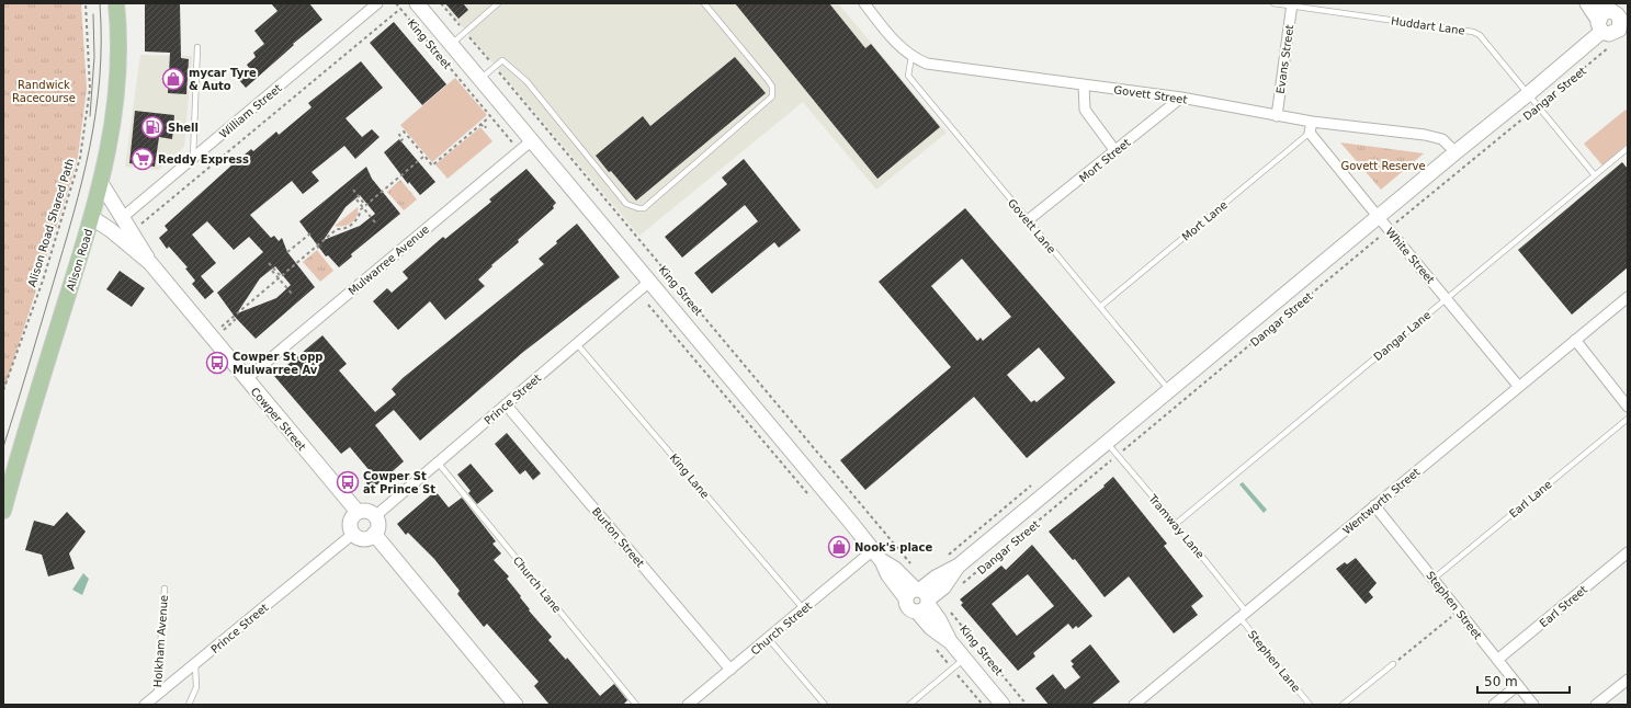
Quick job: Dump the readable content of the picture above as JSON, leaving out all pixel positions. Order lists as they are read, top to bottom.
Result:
{
  "streets": {
    "main road": ["Alison Road"],
    "street": [
      "King Street",
      "Evans Street",
      "Dangar Street",
      "Govett Street",
      "William Street",
      "Mort Street",
      "White Street",
      "Mulwarree Avenue",
      "Prince Street",
      "Cowper Street",
      "Wentworth Street",
      "Burton Street",
      "Stephen Street",
      "Earl Street",
      "Church Street"
    ],
    "lane": [
      "Huddart Lane",
      "Mort Lane",
      "Govett Lane",
      "Dangar Lane",
      "King Lane",
      "Earl Lane",
      "Tramway Lane",
      "Church Lane",
      "Holkham Avenue",
      "Stephen Lane"
    ],
    "path": ["Alison Road Shared Path"]
  },
  "crossings": [
    ["Huddart Lane", "Evans Street"],
    ["Huddart Lane", "Dangar Street"],
    ["Huddart Lane", "Dangar Lane"],
    ["King Street", "Dangar Street"],
    ["King Street", "Mulwarree Avenue"],
    ["King Street", "Prince Street"],
    ["King Street", "Church Street"],
    ["Evans Street", "Govett Street"],
    ["Dangar Street", "Govett Street"],
    ["Dangar Street", "Govett Lane"],
    ["Dangar Street", "White Street"],
    ["Dangar Street", "Tramway Lane"],
    ["Govett Street", "Mort Street"],
    ["Govett Street", "Govett Lane"],
    ["William Street", "Cowper Street"],
    ["Mort Street", "Govett Lane"],
    ["Mort Lane", "Govett Lane"],
    ["Mort Lane", "White Street"],
    ["White Street", "Dangar Lane"],
    ["White Street", "Wentworth Street"],
    ["Alison Road", "Cowper Street"],
    ["Mulwarree Avenue", "Cowper Street"],
    ["Dangar Lane", "Tramway Lane"],
    ["Prince Street", "Cowper Street"],
    ["Prince Street", "King Lane"],
    ["Prince Street", "Burton Street"],
    ["Prince Street", "Church Lane"],
    ["Prince Street", "Holkham Avenue"],
    ["King Lane", "Church Street"],
    ["Earl Lane", "Stephen Street"],
    ["Wentworth Street", "Tramway Lane"],
    ["Wentworth Street", "Stephen Street"],
    ["Wentworth Street", "Stephen Lane"],
    ["Tramway Lane", "Stephen Lane"],
    ["Burton Street", "Church Street"],
    ["Stephen Street", "Earl Street"]
  ],
  "parks": ["Randwick Racecourse", "Govett Reserve"],
  "places": {
    "shop": ["mycar Tyre & Auto", "Nook's place"],
    "fuel station": ["Shell"],
    "supermarket": ["Reddy Express"],
    "bus stop": ["Cowper St opp Mulwarree Av", "Cowper St at Prince St"]
  },
  "scale_bar": "50 m"
}
